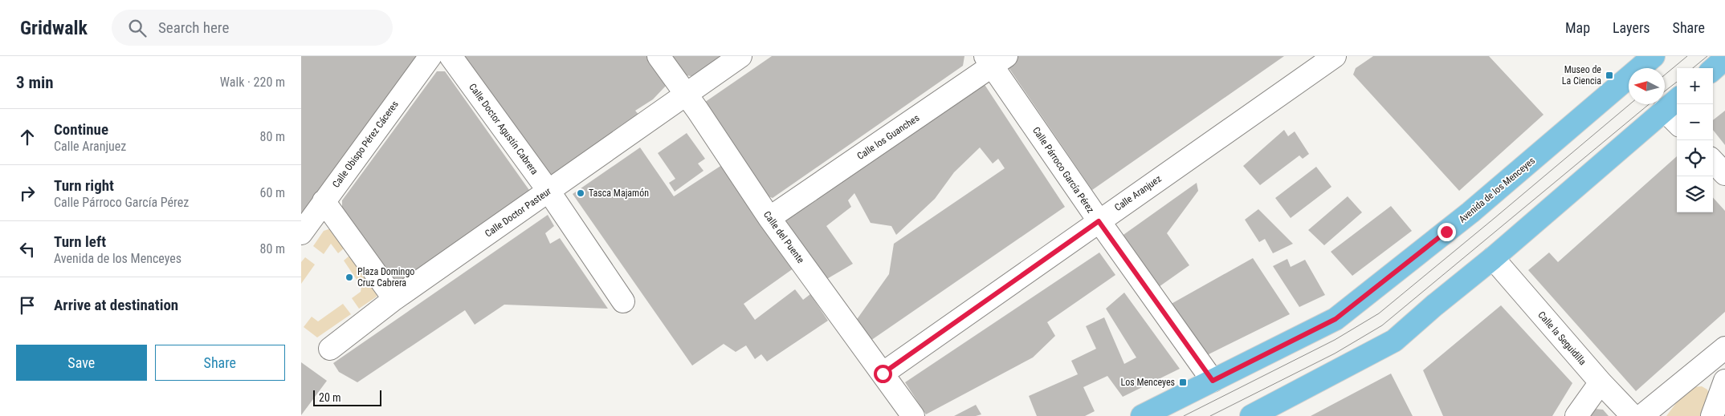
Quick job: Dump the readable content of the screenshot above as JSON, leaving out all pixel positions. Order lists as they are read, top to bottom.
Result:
{
  "streets": {
    "main road": ["Avenida de los Menceyes"],
    "street": [
      "Calle Doctor Agustín Cabrera",
      "Calle los Guanches",
      "Calle Obispo Pérez Cáceres",
      "Calle Párroco García Pérez",
      "Calle Aranjuez",
      "Calle Doctor Pasteur",
      "Calle del Puente",
      "Calle la Seguidilla"
    ]
  },
  "crossings": [
    ["Calle Doctor Agustín Cabrera", "Calle Doctor Pasteur"],
    ["Calle los Guanches", "Calle Párroco García Pérez"],
    ["Calle los Guanches", "Calle del Puente"],
    ["Calle Párroco García Pérez", "Avenida de los Menceyes"],
    ["Calle Párroco García Pérez", "Calle Aranjuez"],
    ["Calle Aranjuez", "Calle del Puente"],
    ["Calle Doctor Pasteur", "Calle del Puente"]
  ],
  "places": {
    "transit": ["Museo de La Ciencia", "Los Menceyes"],
    "other": ["Tasca Majamón", "Plaza Domingo Cruz Cabrera"]
  },
  "scale_bar": "20 m",
  "north": "left",
  "page": {
    "header": "Gridwalk",
    "search": "Search here",
    "nav": ["Map", "Layers", "Share"],
    "heading": ["3 min", "Walk · 220 m"],
    "map_buttons": ["+", "−"],
    "list": [
      ["Continue", "Calle Aranjuez", "80 m"],
      ["Turn right", "Calle Párroco García Pérez", "60 m"],
      ["Turn left", "Avenida de los Menceyes", "80 m"],
      "Arrive at destination"
    ],
    "buttons": ["Save", "Share"],
    "scale": "20 m"
  }
}
